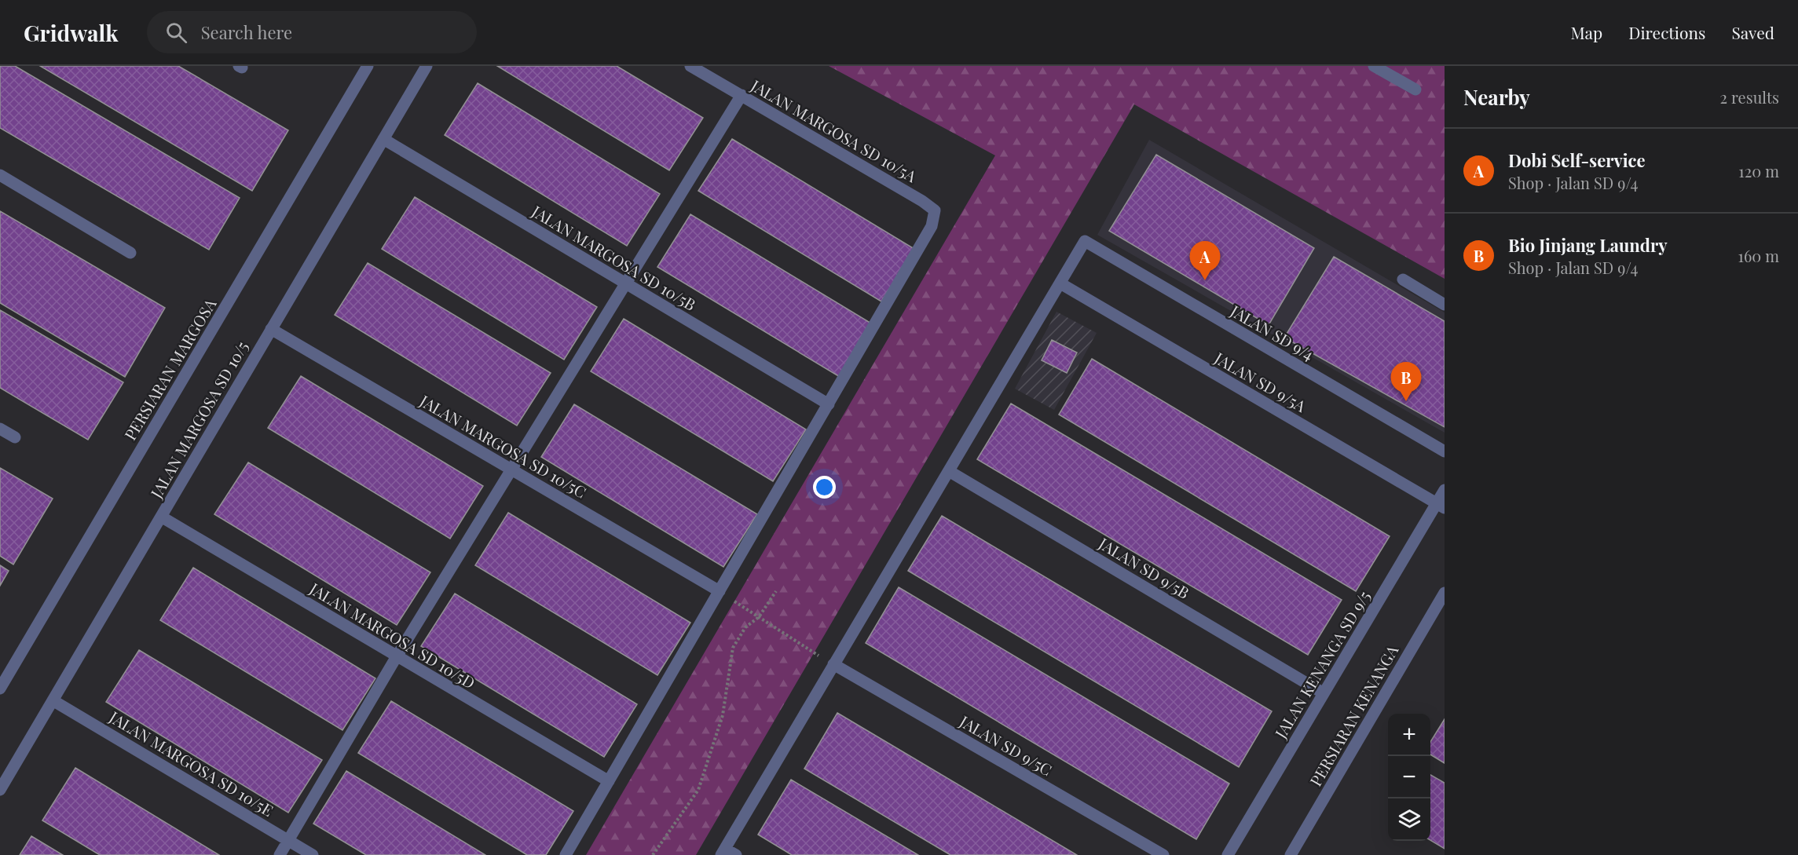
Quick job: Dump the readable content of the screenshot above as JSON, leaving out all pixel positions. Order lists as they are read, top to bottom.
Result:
{
  "streets": {
    "street": [
      "JALAN MARGOSA SD 10/5A",
      "JALAN MARGOSA SD 10/5B",
      "JALAN SD 9/4",
      "PERSIARAN MARGOSA",
      "JALAN SD 9/5A",
      "JALAN MARGOSA SD 10/5",
      "JALAN MARGOSA SD 10/5C",
      "JALAN SD 9/5B",
      "JALAN MARGOSA SD 10/5D",
      "JALAN KENANGA SD 9/5",
      "PERSIARAN KENANGA",
      "JALAN SD 9/5C",
      "JALAN MARGOSA SD 10/5E"
    ]
  },
  "crossings": [
    ["JALAN MARGOSA SD 10/5A", "JALAN MARGOSA SD 10/5B"],
    ["JALAN MARGOSA SD 10/5B", "JALAN MARGOSA SD 10/5"],
    ["JALAN SD 9/4", "JALAN SD 9/5A"],
    ["JALAN SD 9/5A", "JALAN KENANGA SD 9/5"],
    ["JALAN MARGOSA SD 10/5", "JALAN MARGOSA SD 10/5C"],
    ["JALAN MARGOSA SD 10/5", "JALAN MARGOSA SD 10/5D"],
    ["JALAN MARGOSA SD 10/5", "JALAN MARGOSA SD 10/5E"],
    ["JALAN SD 9/5B", "JALAN KENANGA SD 9/5"]
  ],
  "page": {
    "header": "Gridwalk",
    "search": "Search here",
    "nav": ["Map", "Directions", "Saved"],
    "heading": ["Nearby", "2 results"],
    "list": [
      {
        "mark": "A",
        "name": "Dobi Self-service",
        "note": "Shop · Jalan SD 9/4",
        "value": "120 m"
      },
      {
        "mark": "B",
        "name": "Bio Jinjang Laundry",
        "note": "Shop · Jalan SD 9/4",
        "value": "160 m"
      }
    ],
    "pins": ["A", "B"],
    "map_buttons": ["+", "−"]
  }
}
